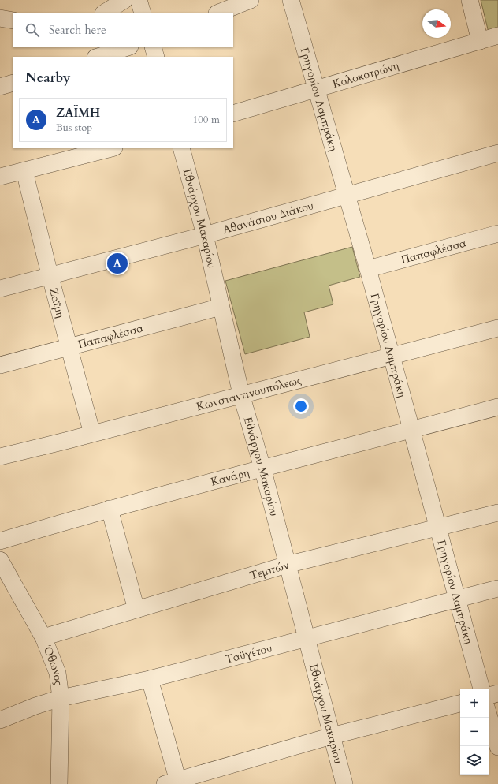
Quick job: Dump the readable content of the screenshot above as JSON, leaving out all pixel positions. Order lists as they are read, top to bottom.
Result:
{
  "streets": {
    "street": [
      "Κολοκοτρώνη",
      "Γρηγορίου Λαμπράκη",
      "Αθανάσιου Διάκου",
      "Εθνάρχου Μακαρίου",
      "Παπαφλέσσα",
      "Ζαΐμη",
      "Κωνσταντινουπόλεως",
      "Κανάρη",
      "Τεμπών",
      "Ταϋγέτου",
      "Όθωνος"
    ]
  },
  "crossings": [
    ["Κολοκοτρώνη", "Γρηγορίου Λαμπράκη"],
    ["Γρηγορίου Λαμπράκη", "Αθανάσιου Διάκου"],
    ["Γρηγορίου Λαμπράκη", "Παπαφλέσσα"],
    ["Γρηγορίου Λαμπράκη", "Κωνσταντινουπόλεως"],
    ["Γρηγορίου Λαμπράκη", "Κανάρη"],
    ["Γρηγορίου Λαμπράκη", "Τεμπών"],
    ["Γρηγορίου Λαμπράκη", "Ταϋγέτου"],
    ["Αθανάσιου Διάκου", "Εθνάρχου Μακαρίου"],
    ["Αθανάσιου Διάκου", "Ζαΐμη"],
    ["Εθνάρχου Μακαρίου", "Παπαφλέσσα"],
    ["Εθνάρχου Μακαρίου", "Κωνσταντινουπόλεως"],
    ["Εθνάρχου Μακαρίου", "Κανάρη"],
    ["Εθνάρχου Μακαρίου", "Τεμπών"],
    ["Εθνάρχου Μακαρίου", "Ταϋγέτου"],
    ["Παπαφλέσσα", "Ζαΐμη"],
    ["Ζαΐμη", "Κωνσταντινουπόλεως"],
    ["Τεμπών", "Όθωνος"],
    ["Ταϋγέτου", "Όθωνος"]
  ],
  "north": "right",
  "page": {
    "search": "Search here",
    "heading": "Nearby",
    "list": [
      {
        "mark": "A",
        "name": "ΖΑΪ́ΜΗ",
        "note": "Bus stop",
        "value": "100 m"
      }
    ],
    "pins": "A",
    "map_buttons": ["+", "−"]
  }
}
